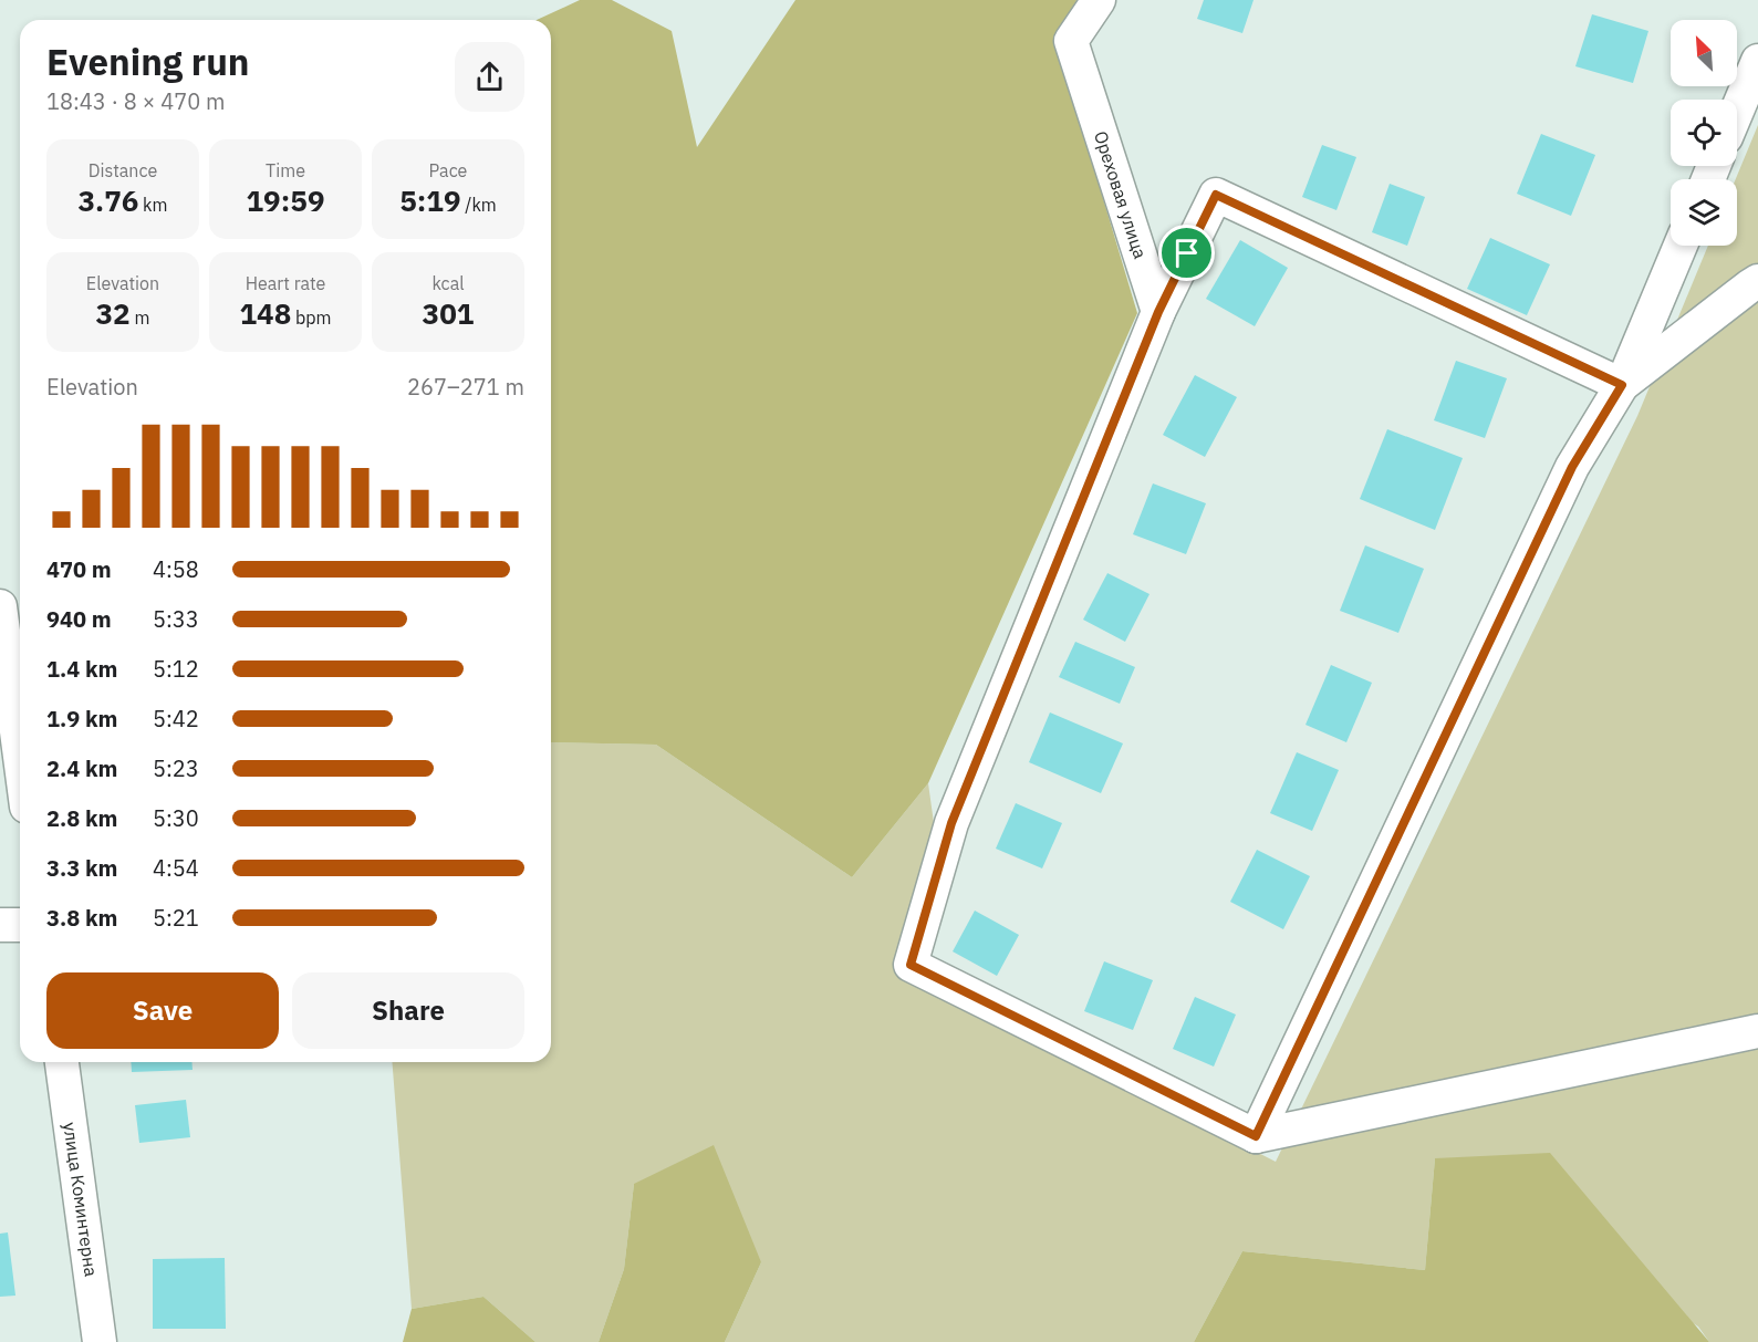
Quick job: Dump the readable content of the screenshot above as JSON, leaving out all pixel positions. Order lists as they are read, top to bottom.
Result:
{
  "streets": {
    "street": ["Ореховая улица", "улица Коминтерна"]
  },
  "north": "top left",
  "page": {
    "heading": ["Evening run", "18:43 · 8 × 470 m"],
    "stats": [
      ["Distance", "3.76 km"],
      ["Time", "19:59"],
      ["Pace", "5:19 /km"],
      ["Elevation", "32 m"],
      ["Heart rate", "148 bpm"],
      ["kcal", "301"]
    ],
    "chart": ["Elevation", "267–271 m"],
    "list": [
      {
        "name": "470 m",
        "note": "4:58"
      },
      {
        "name": "940 m",
        "note": "5:33"
      },
      {
        "name": "1.4 km",
        "note": "5:12"
      },
      {
        "name": "1.9 km",
        "note": "5:42"
      },
      {
        "name": "2.4 km",
        "note": "5:23"
      },
      {
        "name": "2.8 km",
        "note": "5:30"
      },
      {
        "name": "3.3 km",
        "note": "4:54"
      },
      {
        "name": "3.8 km",
        "note": "5:21"
      }
    ],
    "buttons": ["Save", "Share"]
  }
}
